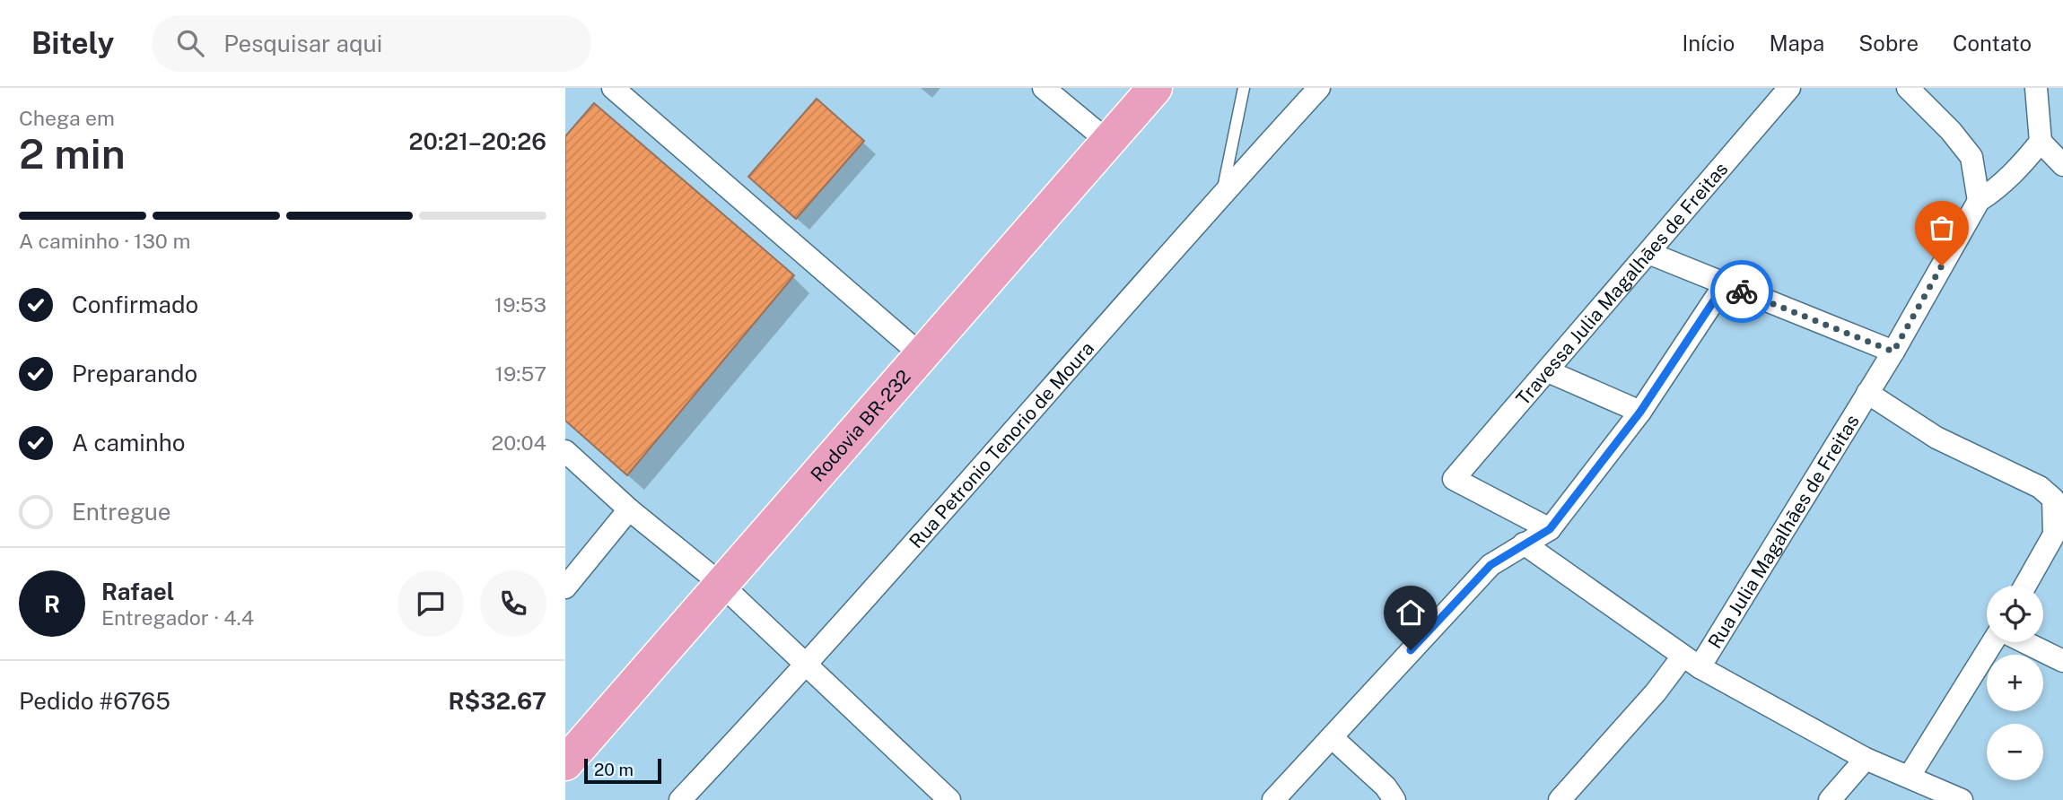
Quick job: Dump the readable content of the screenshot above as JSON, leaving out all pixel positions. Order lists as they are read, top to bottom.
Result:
{
  "streets": {
    "highway": ["Rodovia BR-232"],
    "street": ["Travessa Julia Magalhães de Freitas", "Rua Petronio Tenorio de Moura", "Rua Julia Magalhães de Freitas"]
  },
  "scale_bar": "20 m",
  "page": {
    "header": "Bitely",
    "search": "Pesquisar aqui",
    "nav": [
      "Início",
      "Mapa",
      "Sobre",
      "Contato"
    ],
    "heading": ["2 min", "Chega em", "20:21–20:26"],
    "panel": [
      "Rafael",
      "Entregador · 4.4",
      "Pedido #6765",
      "R$32.67"
    ],
    "bar": "A caminho · 130 m",
    "list": [
      ["Confirmado", "19:53"],
      ["Preparando", "19:57"],
      ["A caminho", "20:04"],
      "Entregue"
    ],
    "round": "R",
    "map_buttons": ["+", "−"],
    "scale": "20 m"
  }
}
